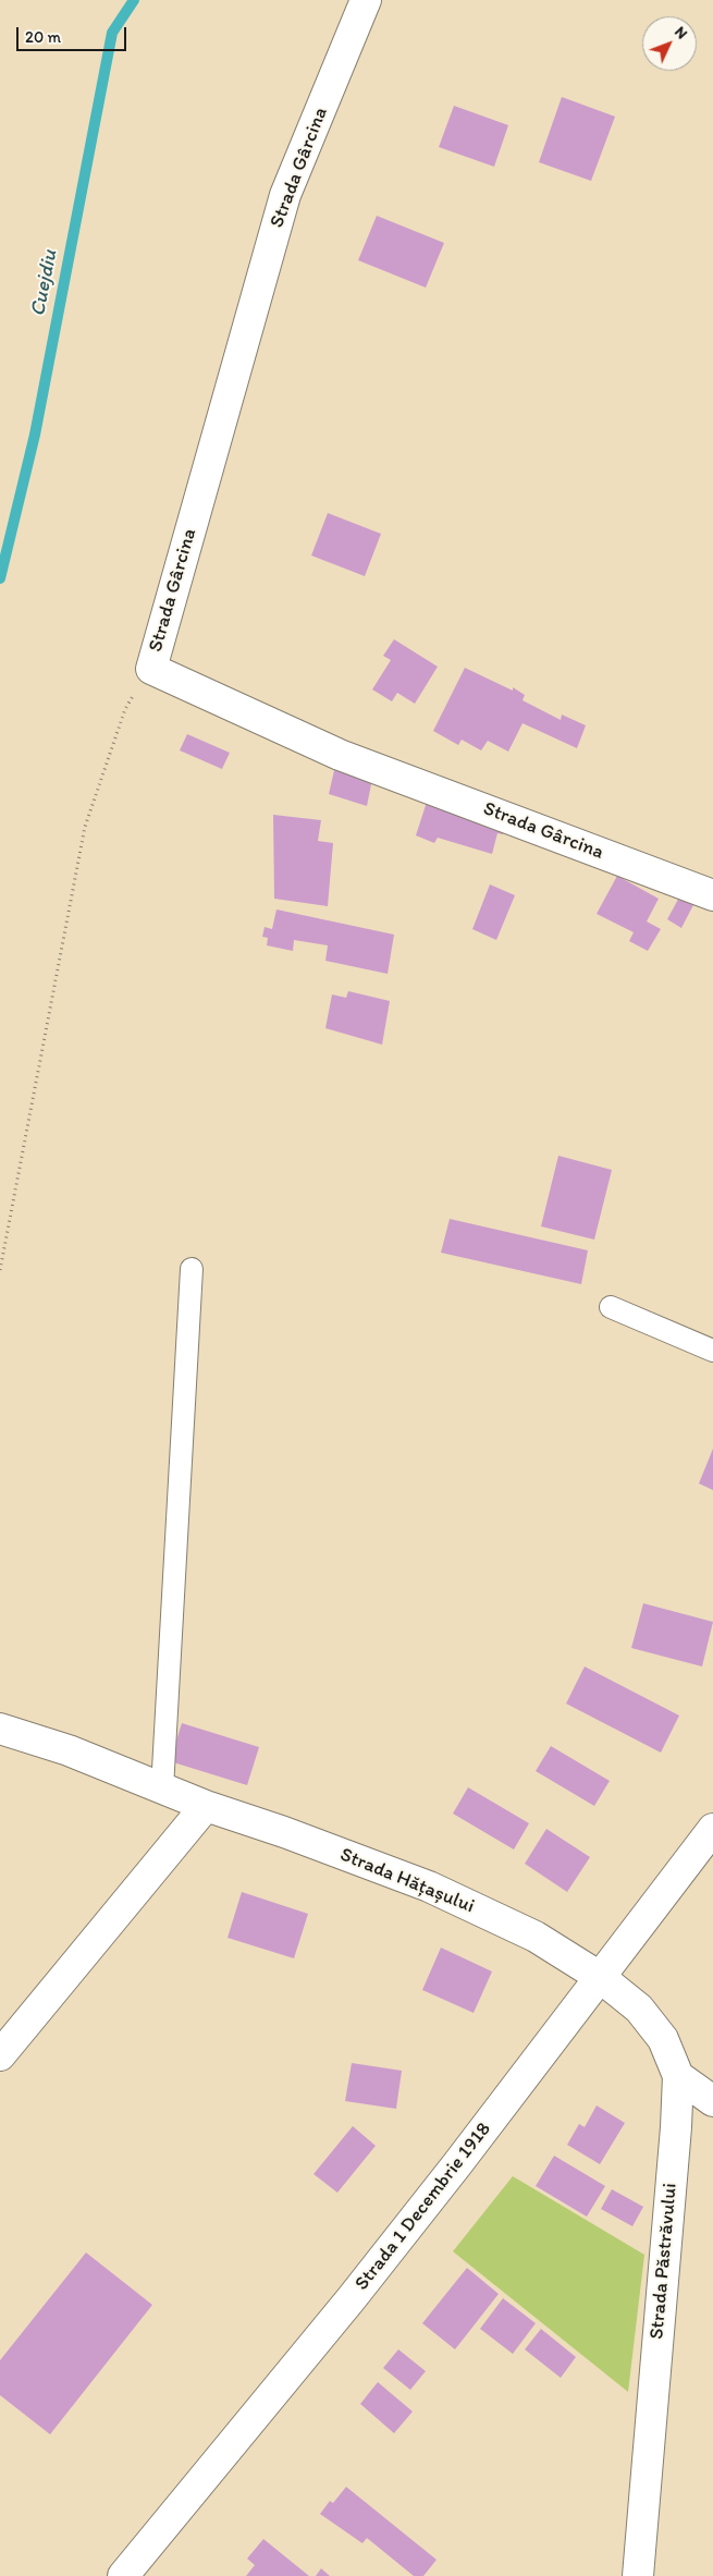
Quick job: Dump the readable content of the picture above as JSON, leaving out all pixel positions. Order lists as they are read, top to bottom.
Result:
{
  "streets": {
    "street": [
      "Strada Gârcina",
      "Strada Hățașului",
      "Strada 1 Decembrie 1918",
      "Strada Păstrăvului"
    ]
  },
  "crossings": [
    ["Strada Hățașului", "Strada 1 Decembrie 1918"],
    ["Strada Hățașului", "Strada Păstrăvului"],
    ["Strada 1 Decembrie 1918", "Strada Păstrăvului"]
  ],
  "water": ["Cuejdiu"],
  "scale_bar": "20 m",
  "north": "top right"
}
